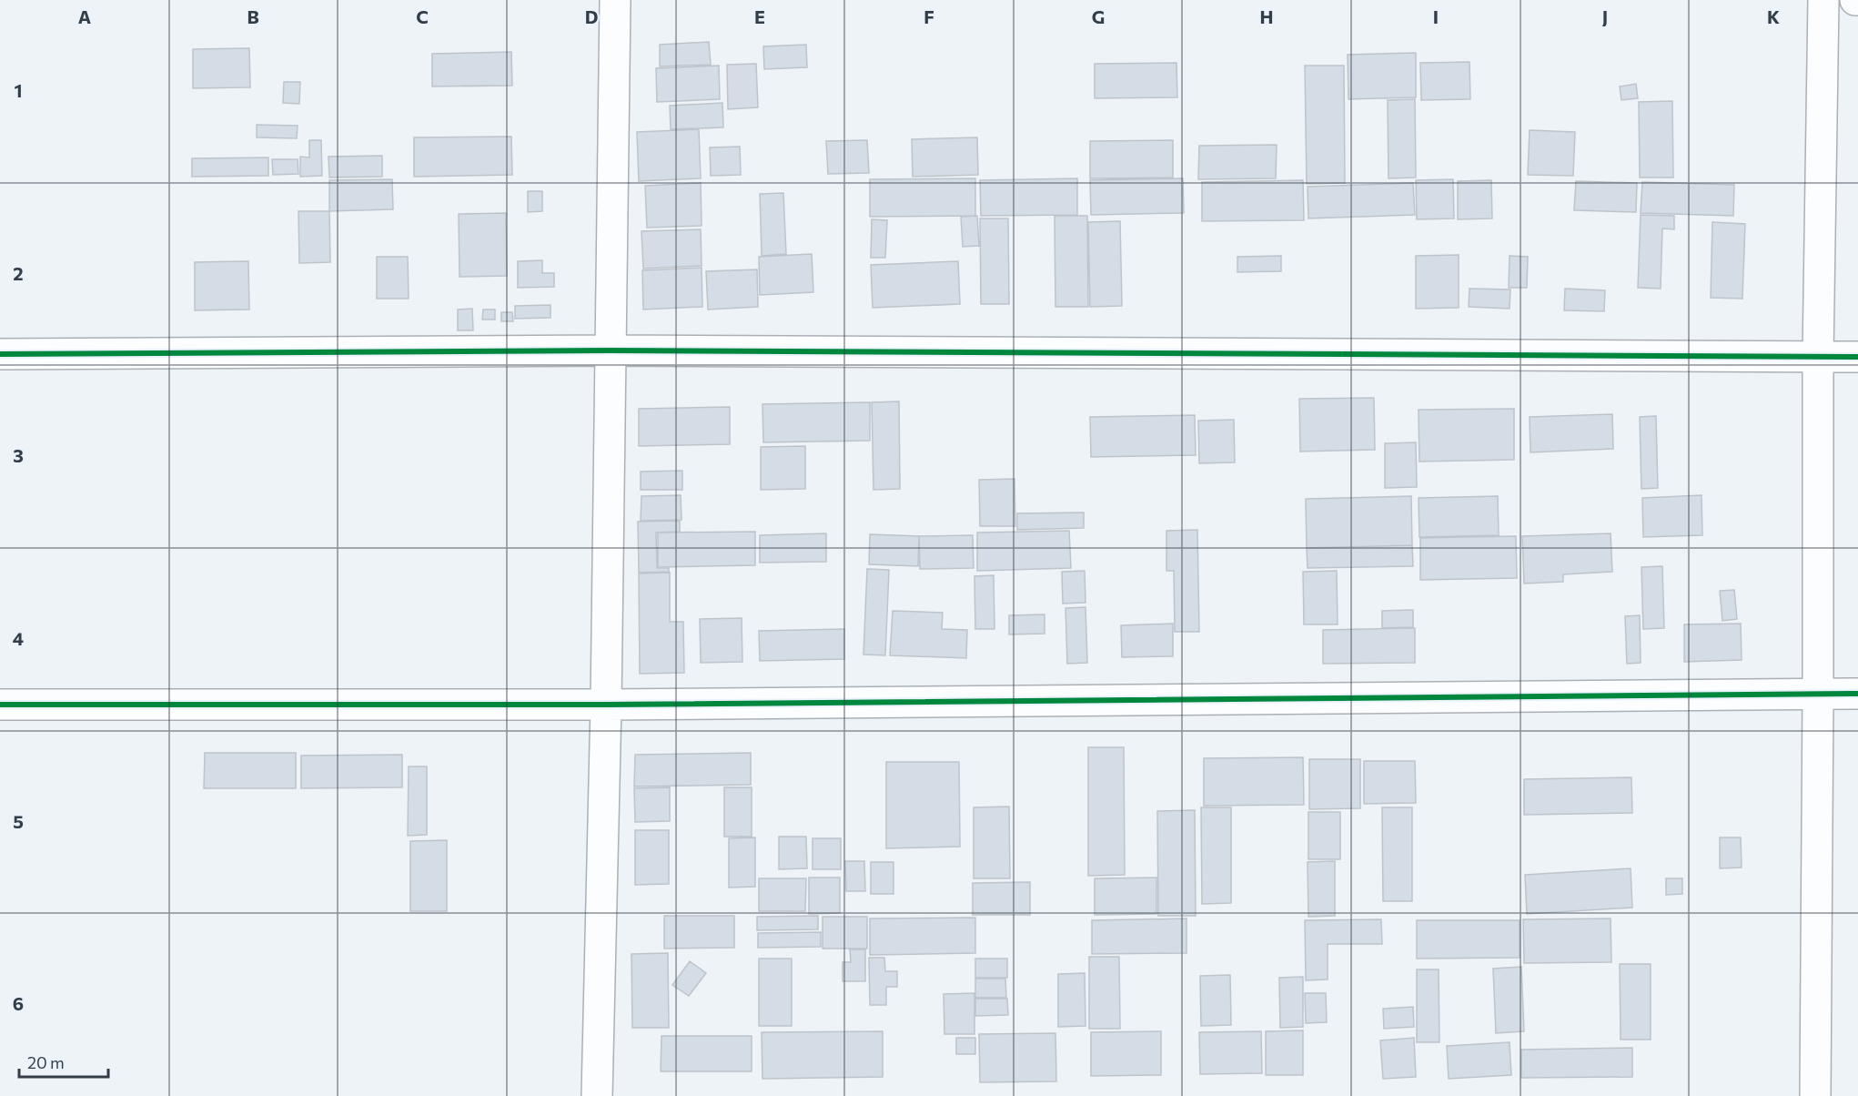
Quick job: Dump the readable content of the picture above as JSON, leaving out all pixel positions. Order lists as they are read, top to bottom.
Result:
{
  "scale_bar": "20 m",
  "grid": {
    "columns": [
      "A",
      "B",
      "C",
      "D",
      "E",
      "F",
      "G",
      "H",
      "I",
      "J",
      "K"
    ],
    "rows": [
      "1",
      "2",
      "3",
      "4",
      "5",
      "6"
    ]
  }
}
